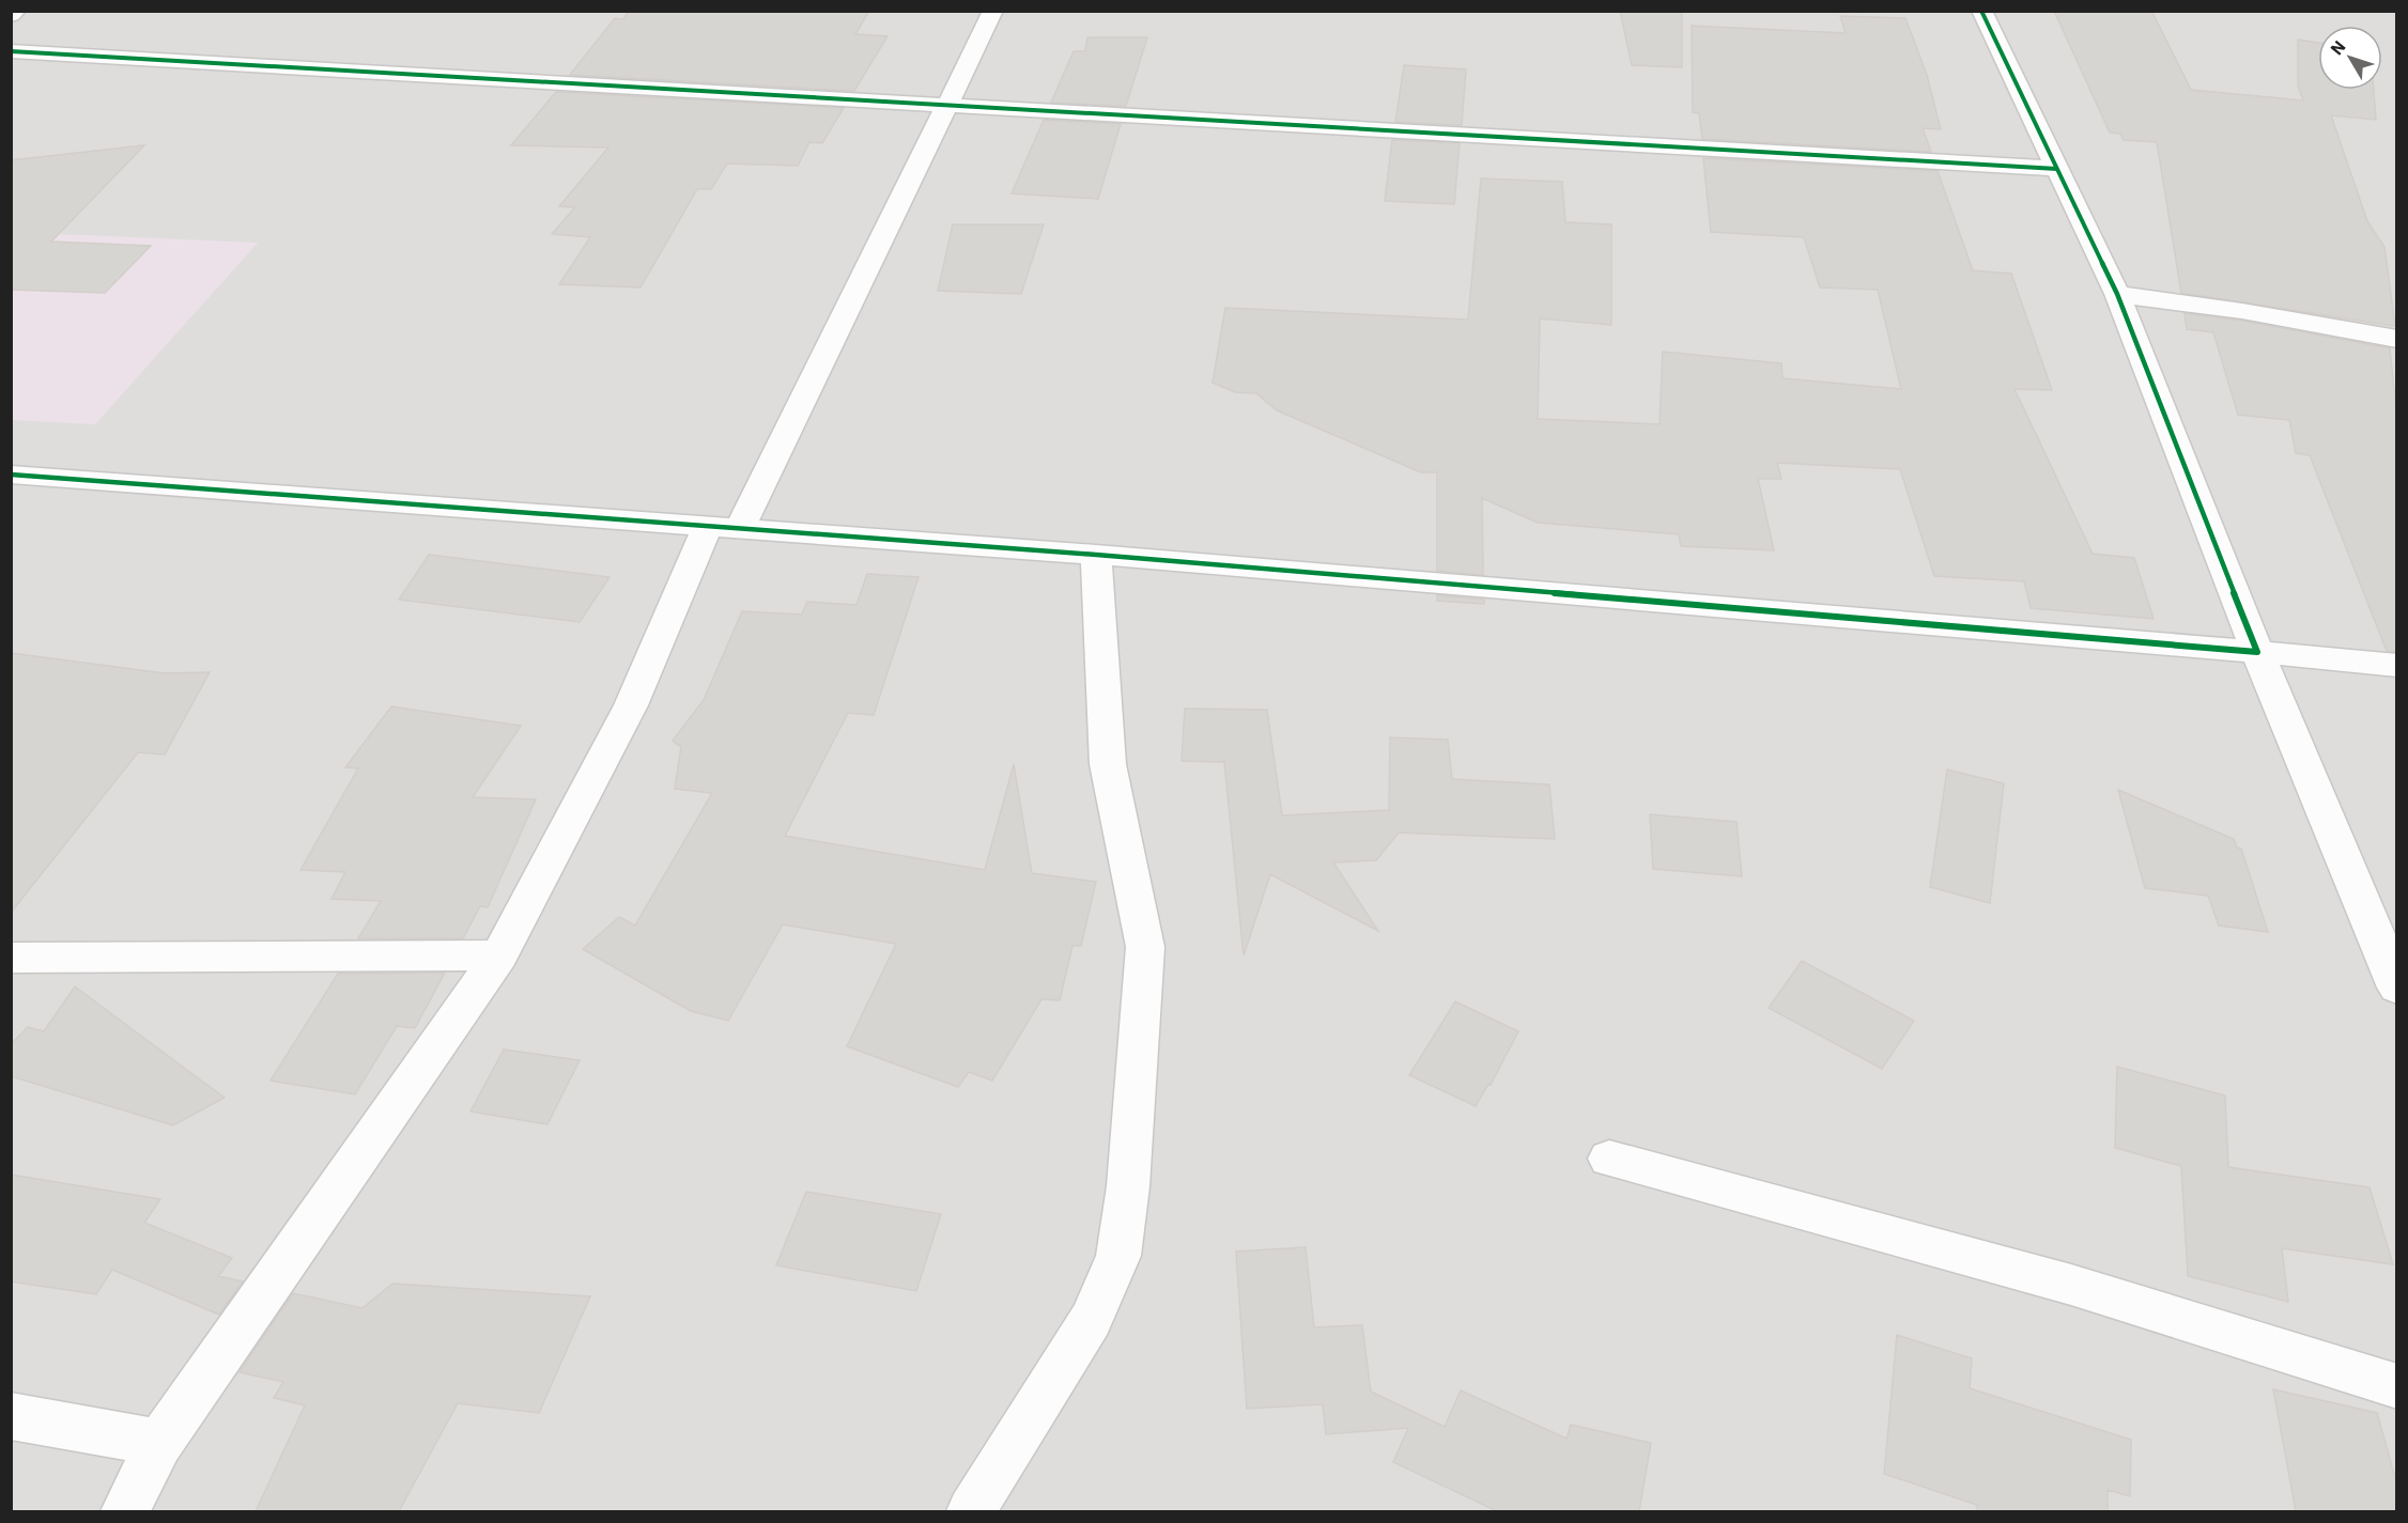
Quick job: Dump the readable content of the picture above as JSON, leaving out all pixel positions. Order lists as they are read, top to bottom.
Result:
{
  "north": "top left"
}
